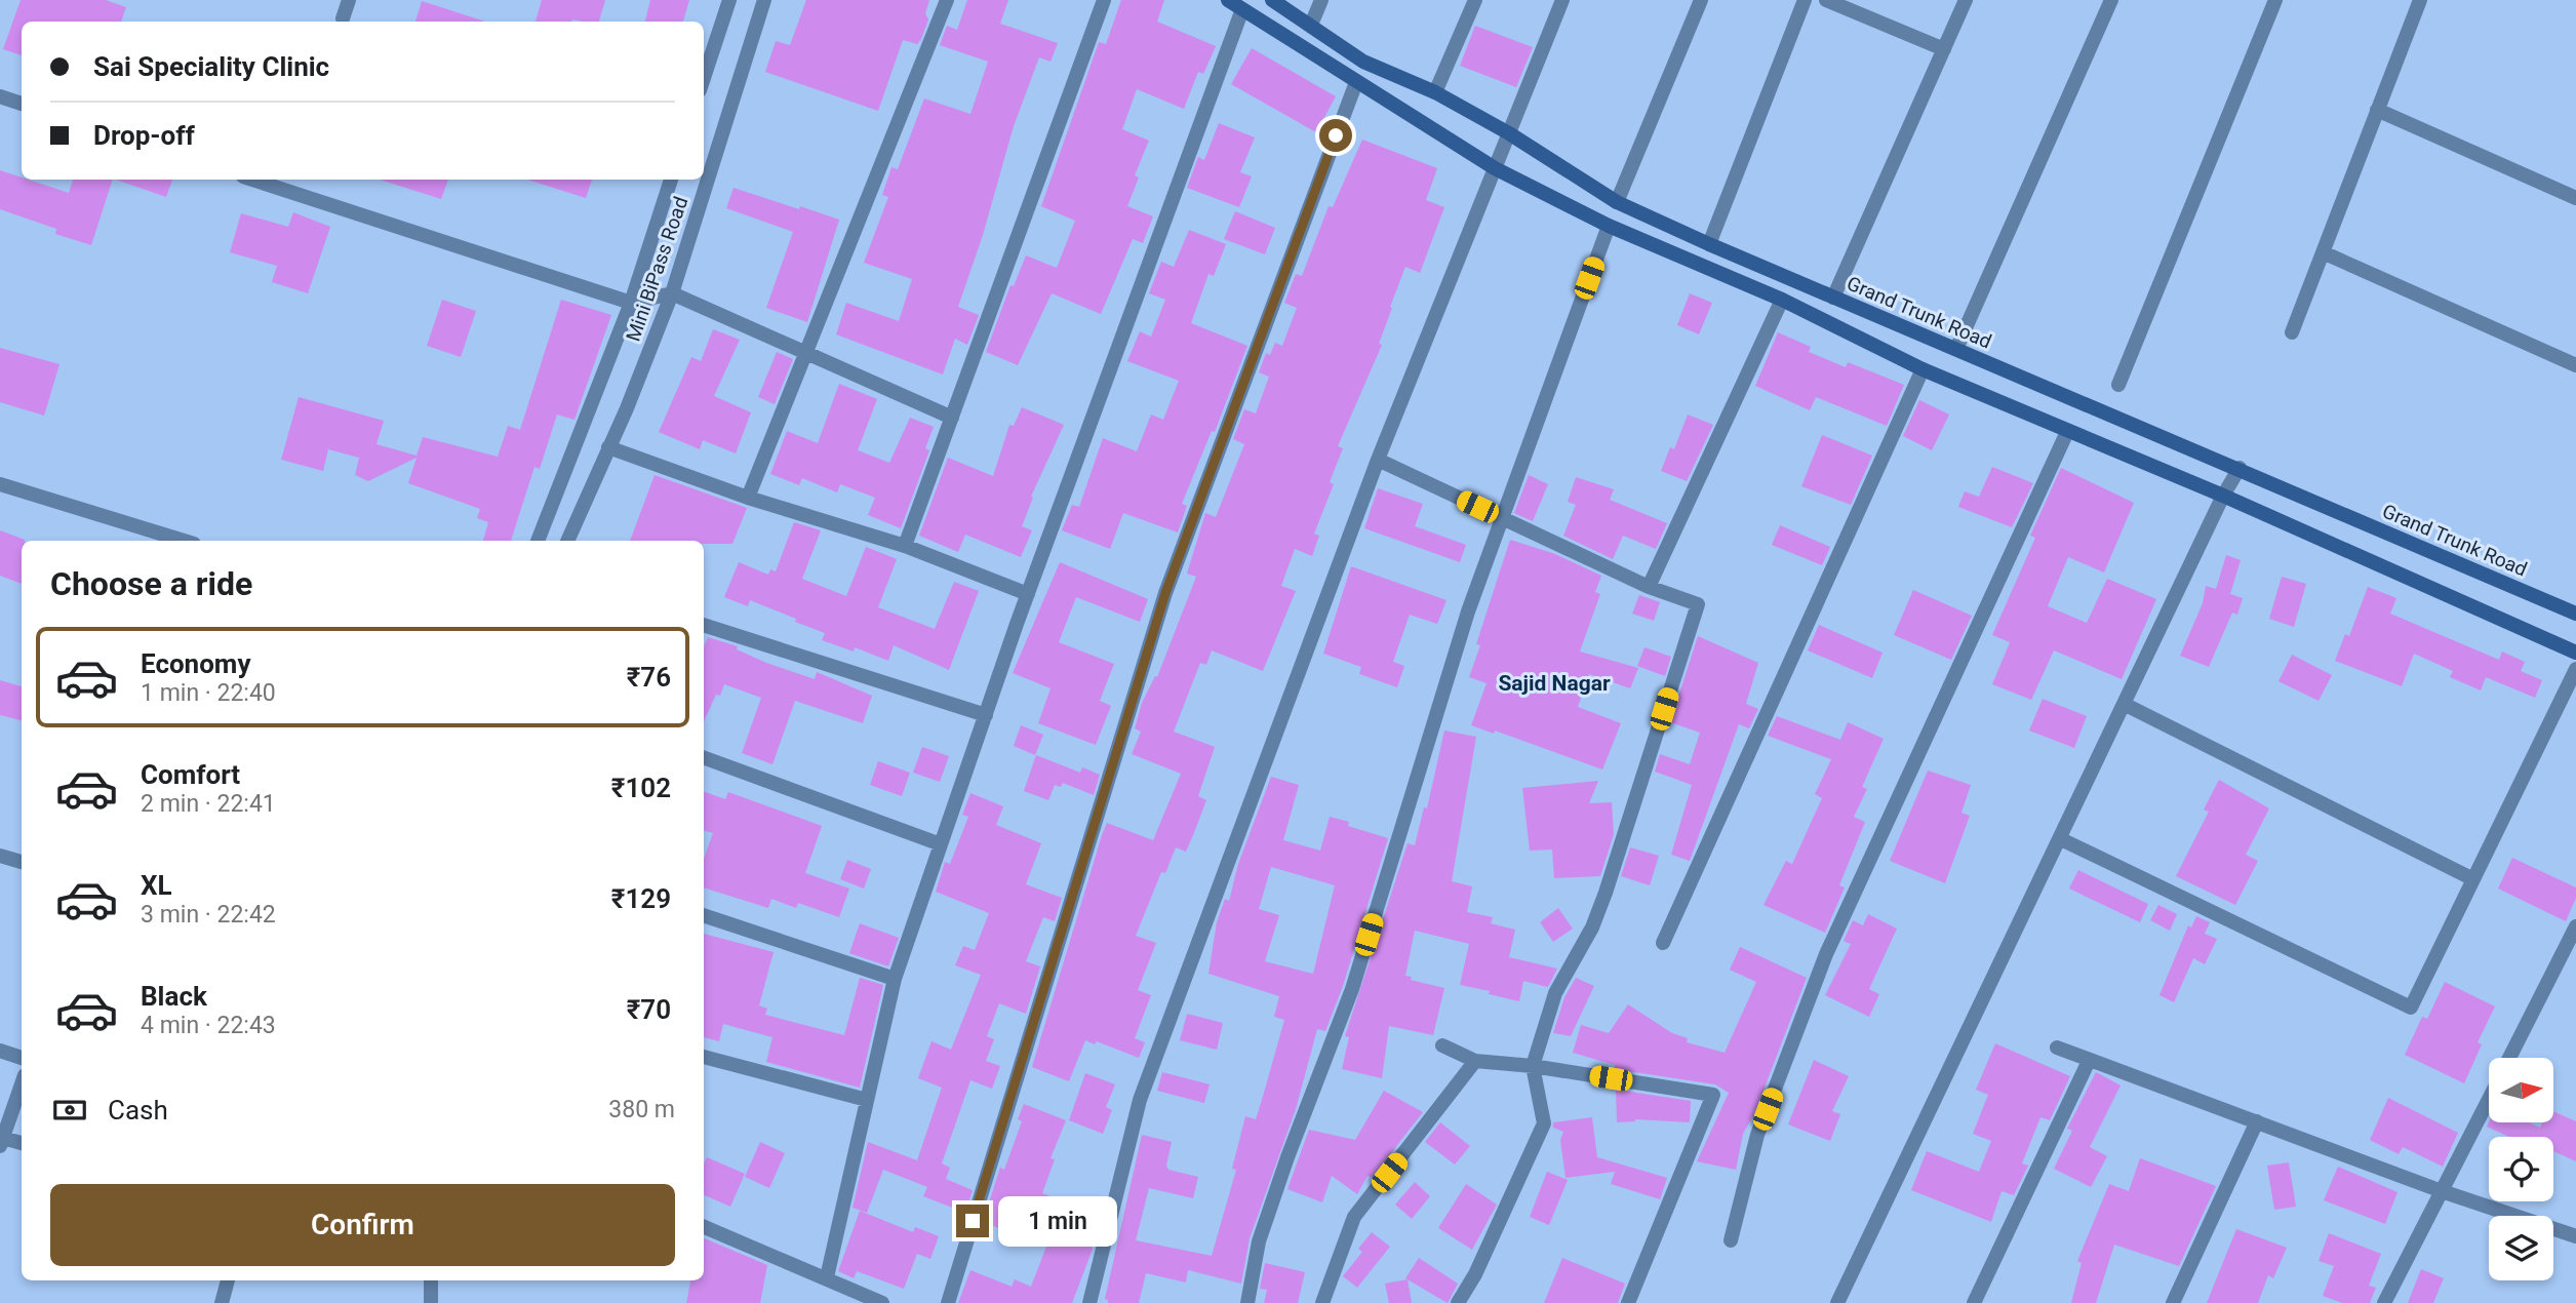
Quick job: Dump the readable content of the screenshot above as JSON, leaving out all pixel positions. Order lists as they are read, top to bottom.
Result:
{
  "streets": {
    "main road": ["Grand Trunk Road"],
    "street": ["Mini BiPass Road"]
  },
  "districts": ["Sajid Nagar"],
  "north": "right",
  "page": {
    "banner": ["Sai Speciality Clinic", "Drop-off"],
    "heading": "Choose a ride",
    "list": [
      {
        "name": "Economy",
        "note": "1 min · 22:40",
        "value": "₹76"
      },
      {
        "name": "Comfort",
        "note": "2 min · 22:41",
        "value": "₹102"
      },
      {
        "name": "XL",
        "note": "3 min · 22:42",
        "value": "₹129"
      },
      {
        "name": "Black",
        "note": "4 min · 22:43",
        "value": "₹70"
      }
    ],
    "pay": ["Cash", "380 m"],
    "buttons": "Confirm",
    "bubble": "1 min"
  }
}
